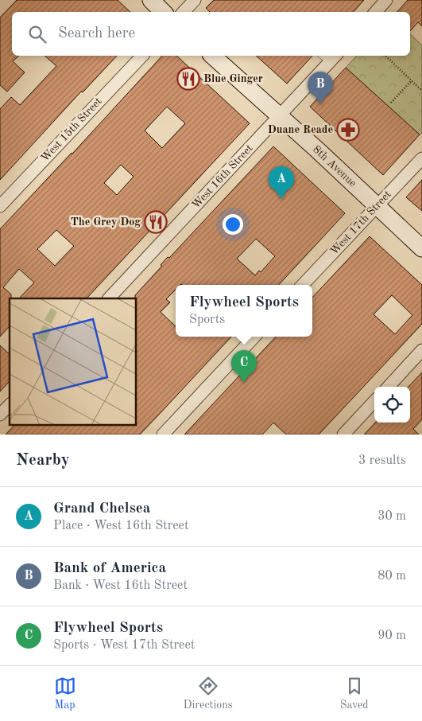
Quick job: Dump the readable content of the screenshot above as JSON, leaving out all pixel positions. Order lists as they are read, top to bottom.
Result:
{
  "streets": {
    "main road": ["8th Avenue"],
    "street": ["West 15th Street", "West 16th Street", "West 17th Street"]
  },
  "crossings": [
    ["8th Avenue", "West 16th Street"],
    ["8th Avenue", "West 17th Street"]
  ],
  "places": {
    "restaurant": ["Blue Ginger", "The Grey Dog"],
    "pharmacy": ["Duane Reade"]
  },
  "page": {
    "search": "Search here",
    "pins": ["B", "A", "C"],
    "popup": ["Flywheel Sports", "Sports"],
    "heading": ["Nearby", "3 results"],
    "list": [
      {
        "mark": "A",
        "name": "Grand Chelsea",
        "note": "Place · West 16th Street",
        "value": "30 m"
      },
      {
        "mark": "B",
        "name": "Bank of America",
        "note": "Bank · West 16th Street",
        "value": "80 m"
      },
      {
        "mark": "C",
        "name": "Flywheel Sports",
        "note": "Sports · West 17th Street",
        "value": "90 m"
      }
    ],
    "nav": ["Map", "Directions", "Saved"]
  }
}
